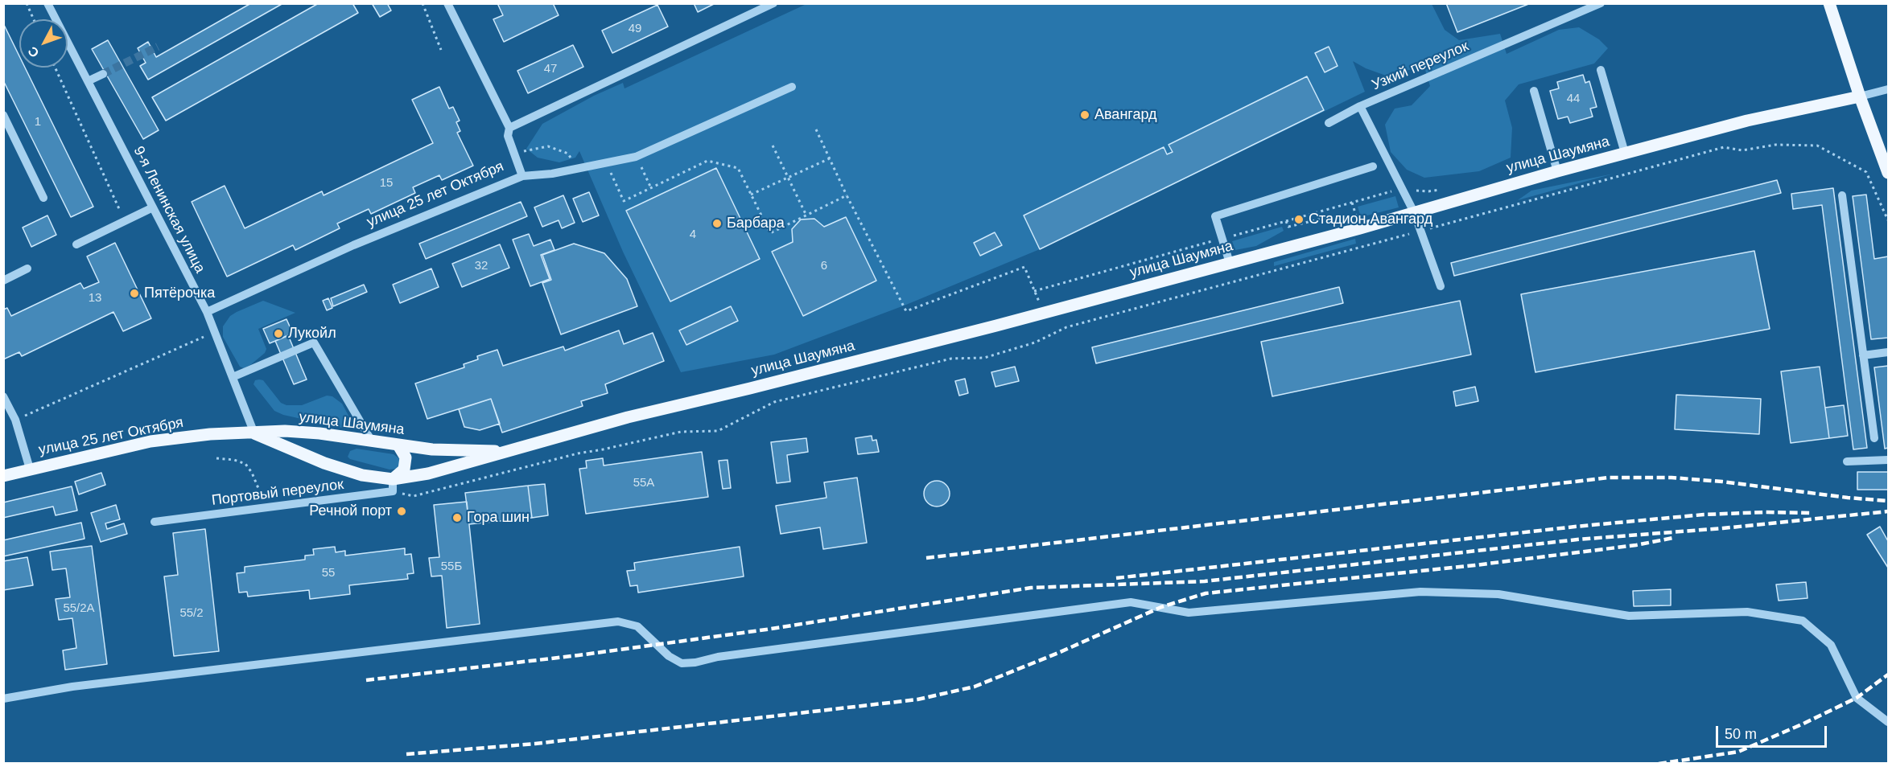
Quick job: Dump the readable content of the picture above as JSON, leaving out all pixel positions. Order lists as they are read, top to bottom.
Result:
{
  "streets": {
    "main road": ["улица Шаумяна", "улица 25 лет Октября"],
    "street": ["Узкий переулок", "9-я Ленинская улица", "Портовый переулок"]
  },
  "crossings": [
    ["Узкий переулок", "улица Шаумяна"],
    ["улица Шаумяна", "улица 25 лет Октября"],
    ["улица Шаумяна", "9-я Ленинская улица"],
    ["улица Шаумяна", "Портовый переулок"],
    ["улица 25 лет Октября", "9-я Ленинская улица"]
  ],
  "places": [
    "Авангард",
    "Стадион Авангард",
    "Барбара",
    "Пятёрочка",
    "Лукойл",
    "Речной порт",
    "Гора шин"
  ],
  "house_numbers": [
    "49",
    "47",
    "44",
    "1",
    "15",
    "4",
    "32",
    "6",
    "13",
    "55А",
    "55Б",
    "55",
    "55/2А",
    "55/2"
  ],
  "scale_bar": "50 m",
  "north": "bottom left"
}
